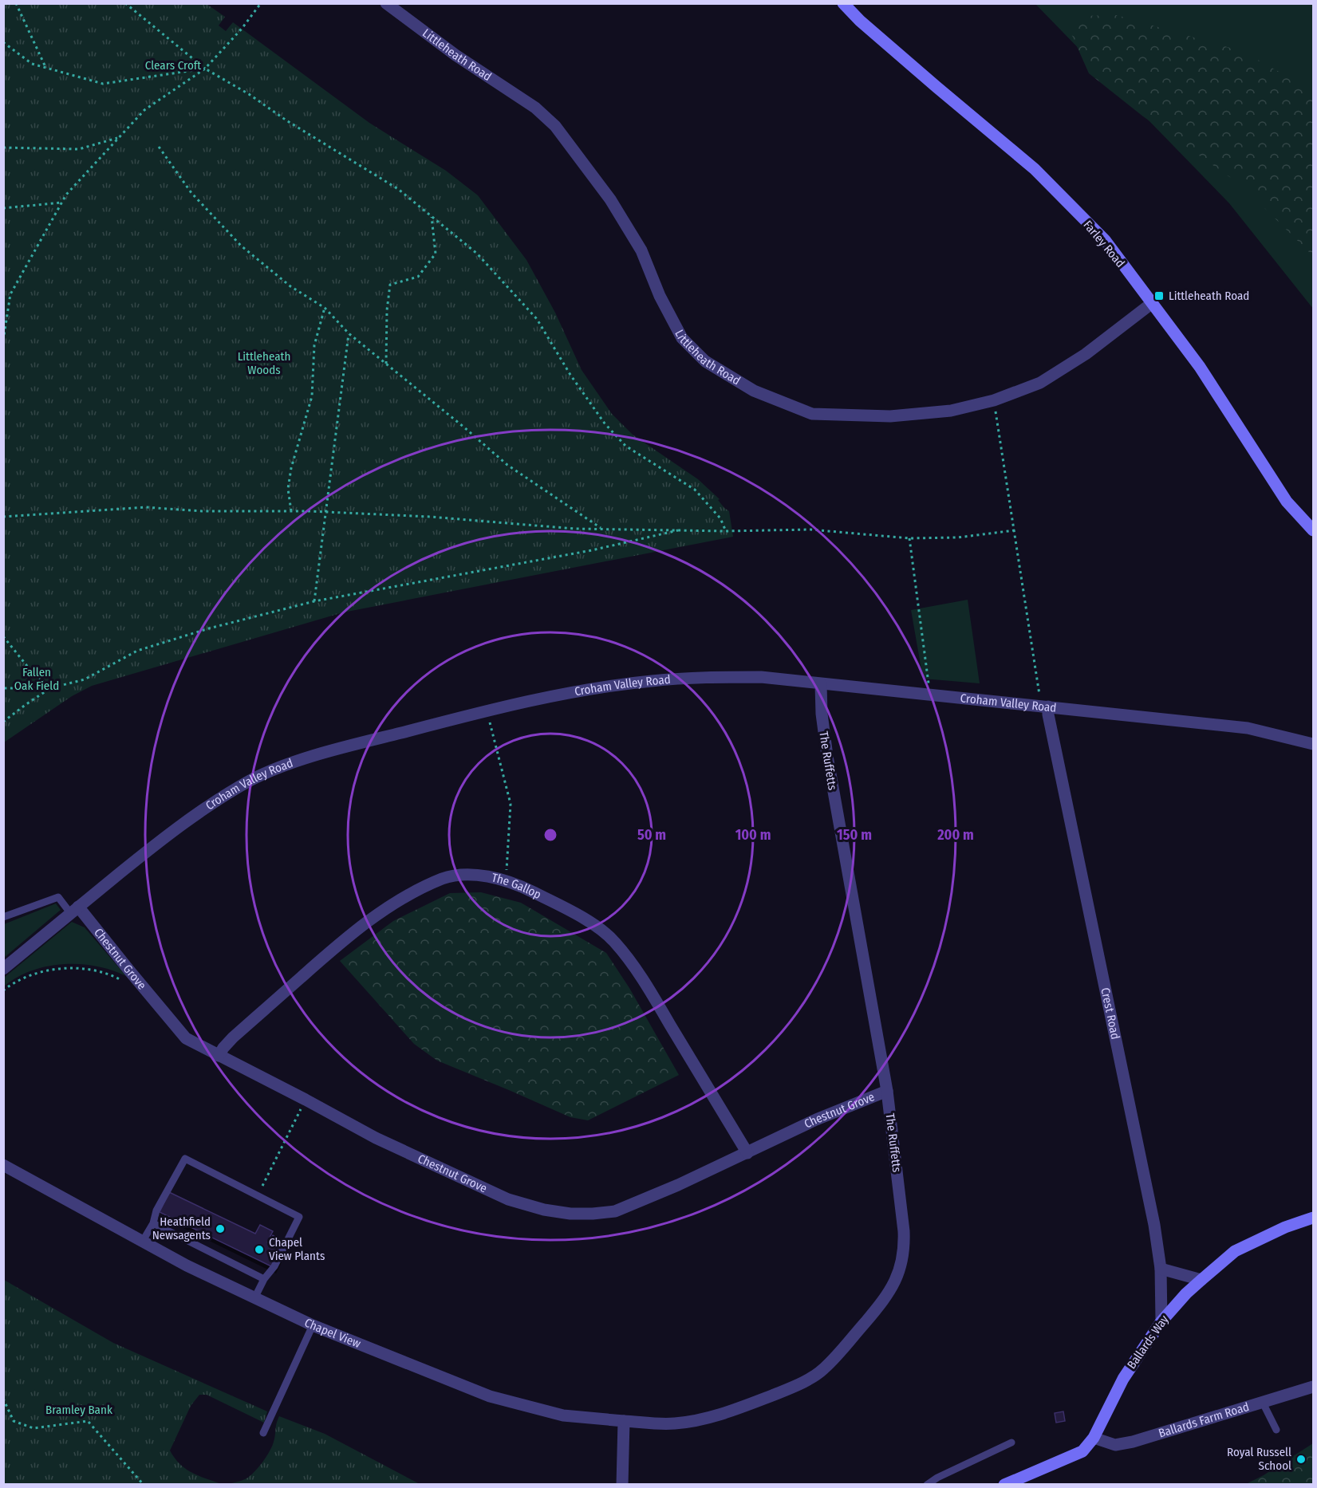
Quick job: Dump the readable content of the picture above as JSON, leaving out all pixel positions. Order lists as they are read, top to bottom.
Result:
{
  "streets": {
    "street": [
      "Littleheath Road",
      "Farley Road",
      "Croham Valley Road",
      "The Ruffetts",
      "The Gallop",
      "Chestnut Grove",
      "Crest Road",
      "Chapel View",
      "Ballards Way",
      "Ballards Farm Road"
    ]
  },
  "crossings": [
    ["Littleheath Road", "Farley Road"],
    ["Croham Valley Road", "The Ruffetts"],
    ["Croham Valley Road", "Chestnut Grove"],
    ["Croham Valley Road", "Crest Road"],
    ["The Ruffetts", "Chestnut Grove"],
    ["The Ruffetts", "Chapel View"],
    ["The Gallop", "Chestnut Grove"],
    ["Crest Road", "Ballards Way"],
    ["Ballards Way", "Ballards Farm Road"]
  ],
  "parks": [
    "Clears Croft",
    "Littleheath Woods",
    "Fallen Oak Field",
    "Bramley Bank"
  ],
  "places": {
    "transit": ["Littleheath Road"],
    "other": ["Heathfield Newsagents", "Chapel View Plants", "Royal Russell School"]
  },
  "rings": [
    "50 m",
    "100 m",
    "150 m",
    "200 m"
  ]
}
